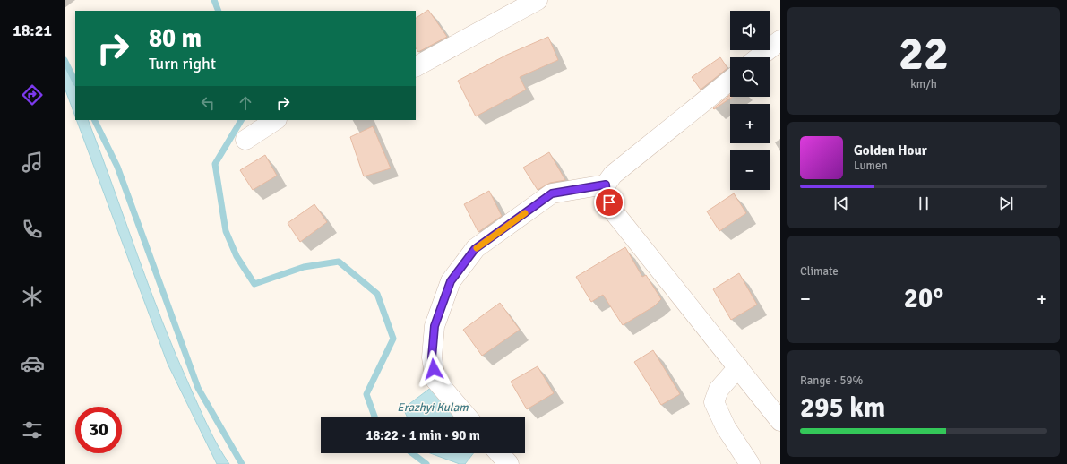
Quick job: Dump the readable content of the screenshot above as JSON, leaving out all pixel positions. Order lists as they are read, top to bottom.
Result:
{
  "water": ["Erazhyi Kulam"],
  "page": {
    "tabs": "18:21",
    "tile": [
      ["22", "km/h"],
      "Climate",
      ["Range · 59%", "295 km"]
    ],
    "map_buttons": ["+", "−"],
    "turn": ["80 m", "Turn right"],
    "song": ["Golden Hour", "Lumen"],
    "heat": ["−", "20°", "+"],
    "limit": "30",
    "trip": "18:22 · 1 min · 90 m"
  }
}
